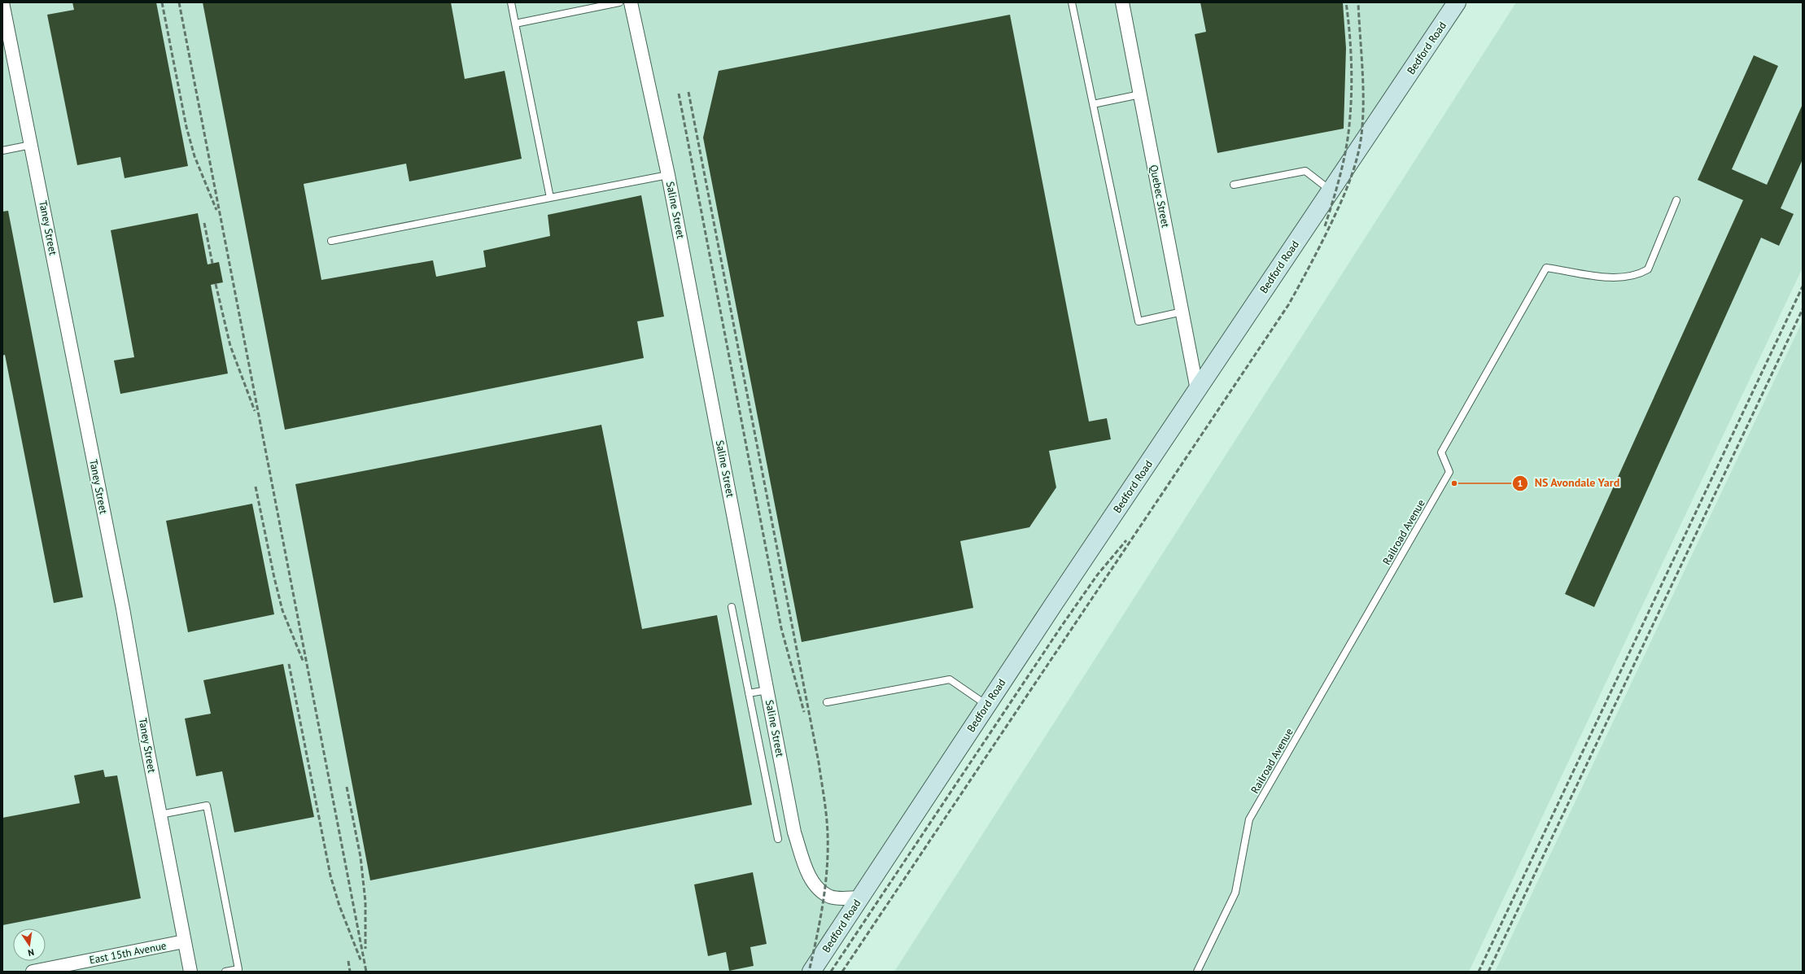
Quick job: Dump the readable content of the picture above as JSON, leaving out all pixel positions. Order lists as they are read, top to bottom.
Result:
{
  "streets": {
    "street": [
      "Bedford Road",
      "Quebec Street",
      "Saline Street",
      "Taney Street",
      "East 15th Avenue"
    ],
    "lane": ["Railroad Avenue"]
  },
  "crossings": [
    ["Bedford Road", "Quebec Street"],
    ["Bedford Road", "Saline Street"],
    ["Taney Street", "East 15th Avenue"]
  ],
  "places": ["NS Avondale Yard"],
  "north": "bottom"
}
